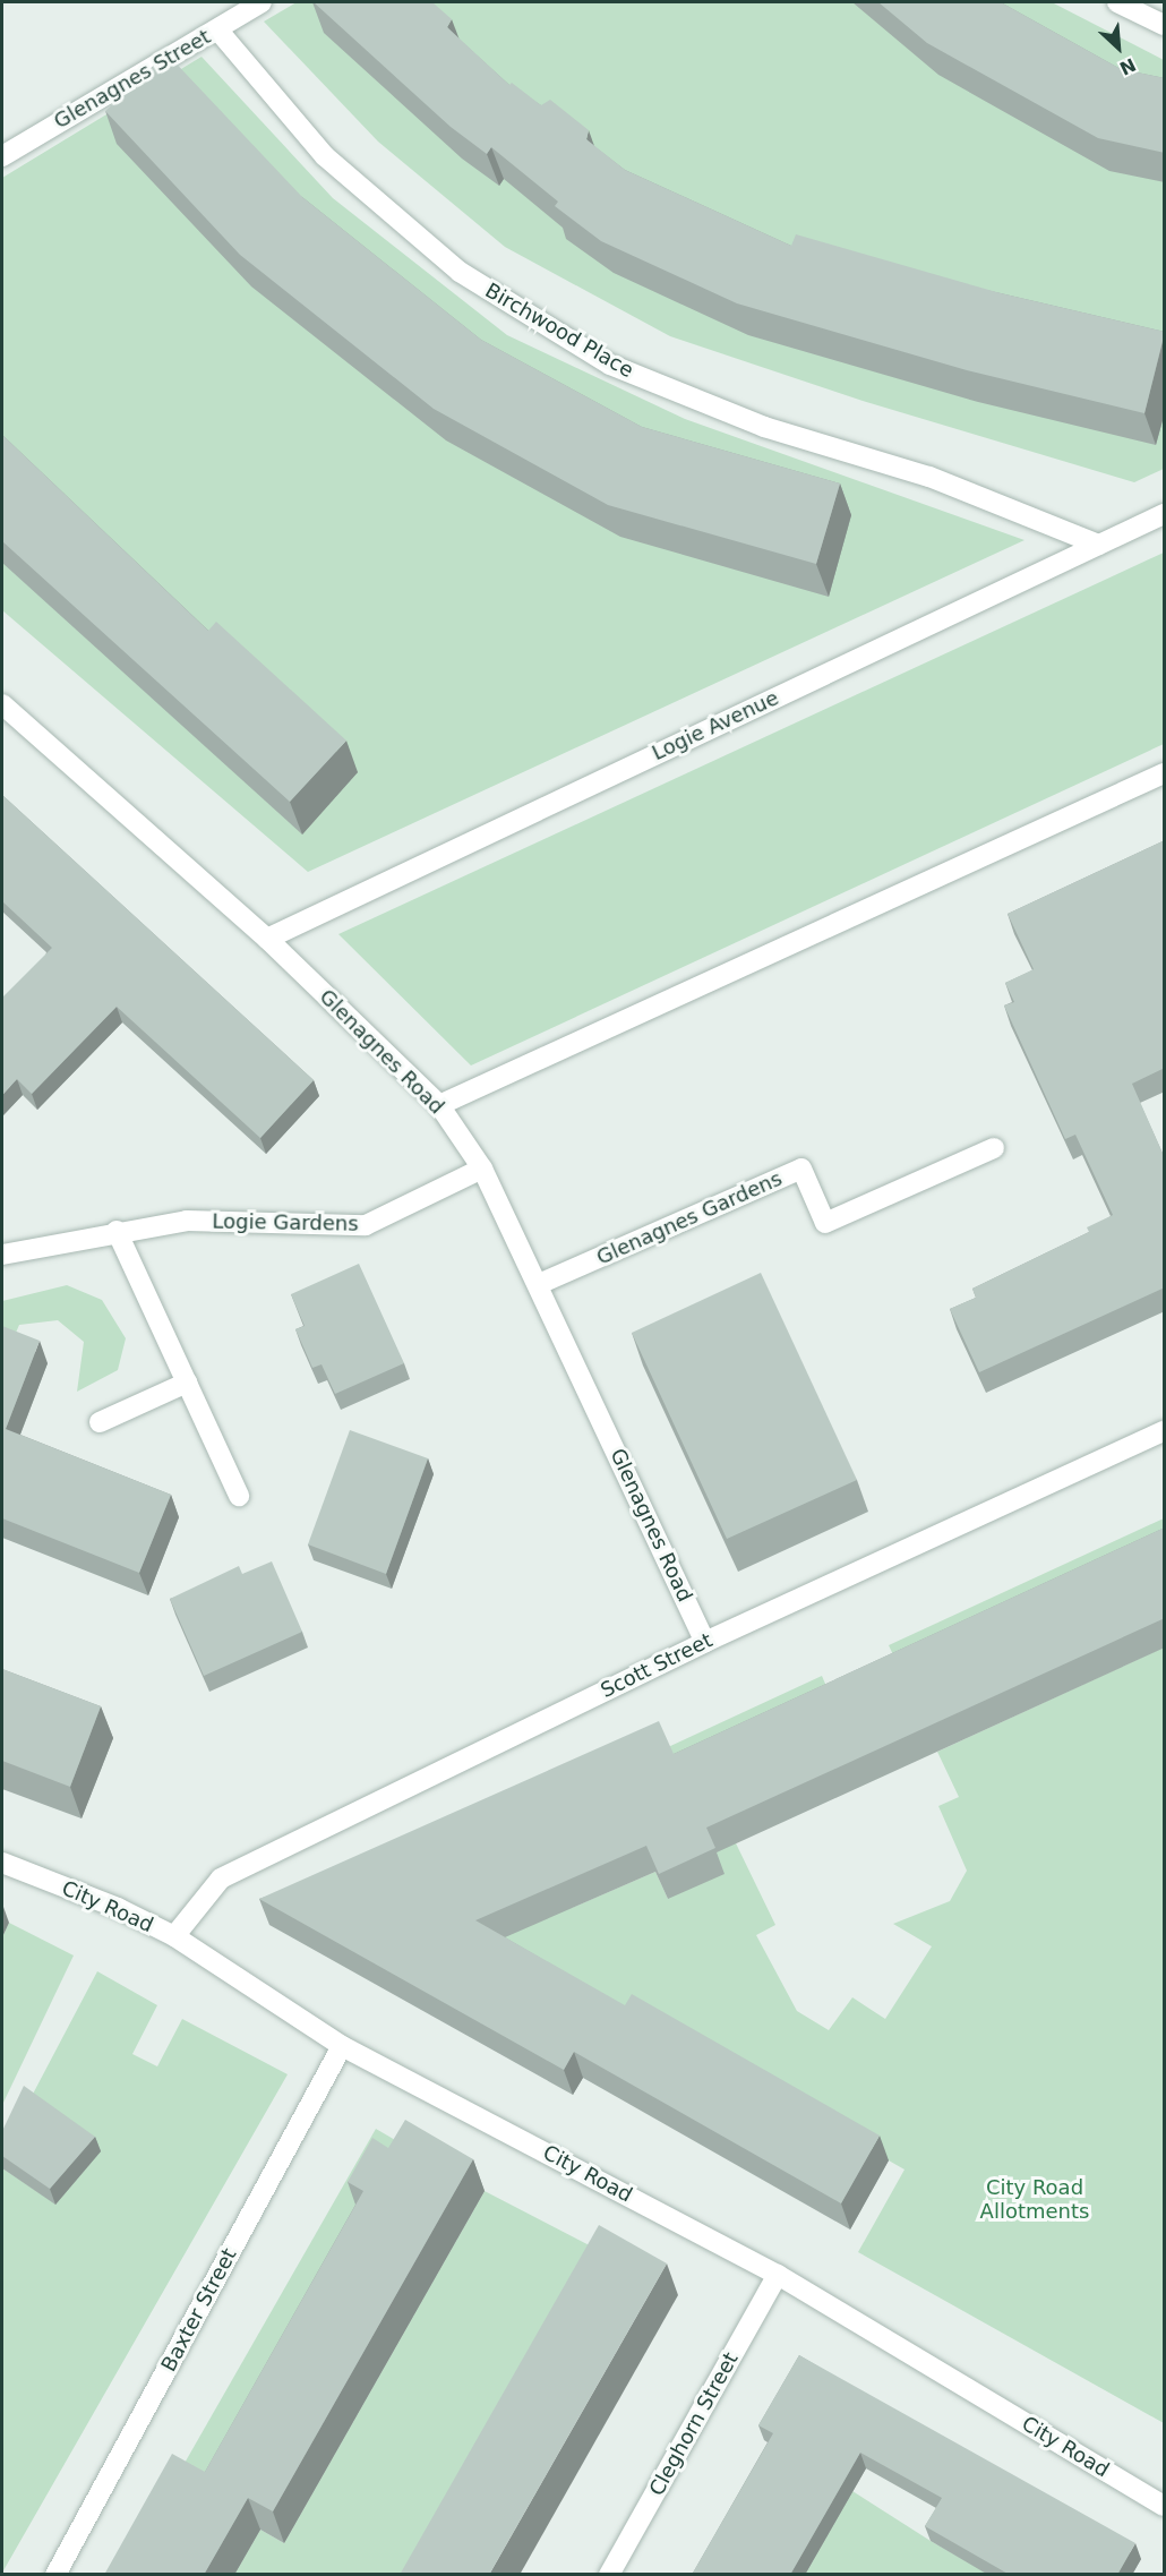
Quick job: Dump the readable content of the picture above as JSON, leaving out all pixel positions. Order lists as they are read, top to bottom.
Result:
{
  "streets": {
    "street": [
      "Glenagnes Street",
      "Birchwood Place",
      "Logie Avenue",
      "Glenagnes Road",
      "Glenagnes Gardens",
      "Logie Gardens",
      "Scott Street",
      "City Road",
      "Baxter Street",
      "Cleghorn Street"
    ]
  },
  "crossings": [
    ["Glenagnes Street", "Birchwood Place"],
    ["Birchwood Place", "Logie Avenue"],
    ["Logie Avenue", "Glenagnes Road"],
    ["Glenagnes Road", "Glenagnes Gardens"],
    ["Glenagnes Road", "Logie Gardens"],
    ["Glenagnes Road", "Scott Street"],
    ["Scott Street", "City Road"],
    ["City Road", "Baxter Street"],
    ["City Road", "Cleghorn Street"]
  ],
  "parks": ["City Road Allotments"],
  "north": "bottom right"
}
